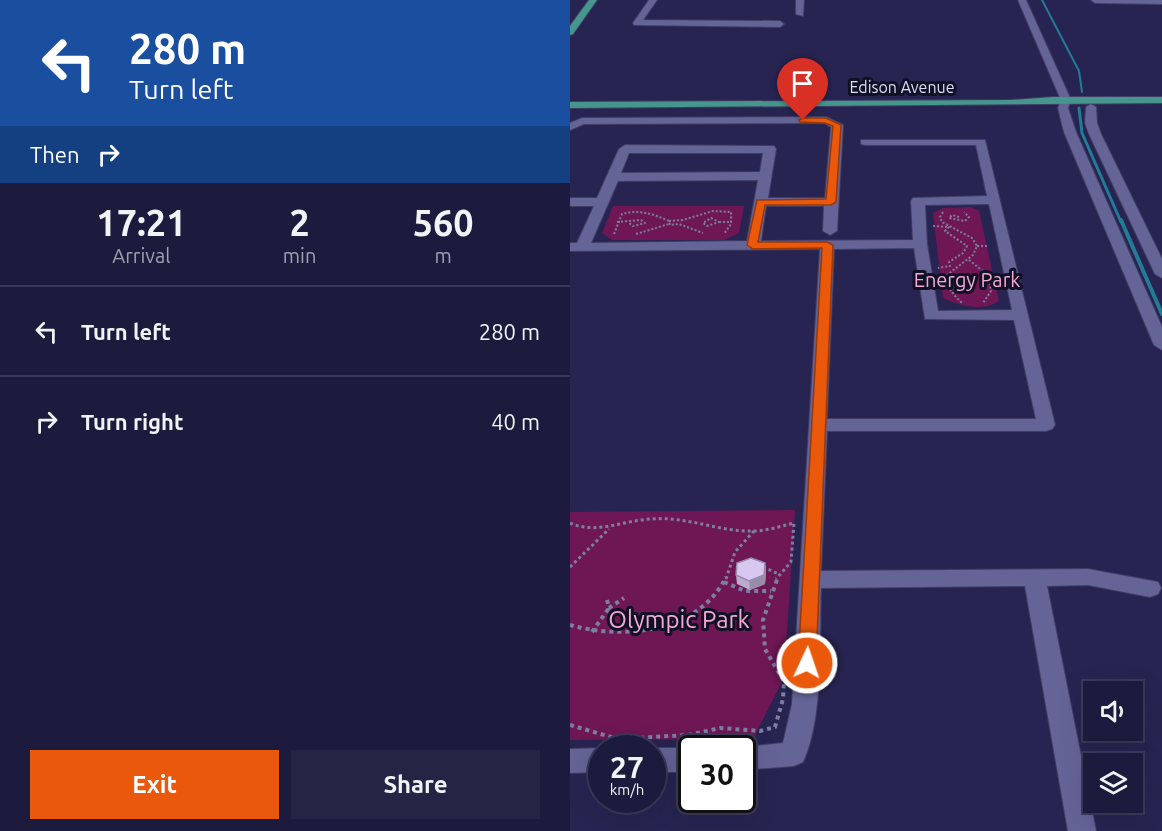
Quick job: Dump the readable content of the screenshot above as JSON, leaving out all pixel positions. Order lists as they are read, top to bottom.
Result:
{
  "streets": {
    "main road": ["Edison Avenue"]
  },
  "parks": ["Energy Park", "Olympic Park"],
  "page": {
    "turn": ["280 m", "Turn left"],
    "then": "Then",
    "eta": [
      "17:21",
      "Arrival",
      "2",
      "min",
      "560",
      "m"
    ],
    "list": [
      {
        "name": "Turn left",
        "value": "280 m"
      },
      {
        "name": "Turn right",
        "value": "40 m"
      }
    ],
    "speed": "27 km/h",
    "limit": "30",
    "buttons": ["Exit", "Share"]
  }
}
